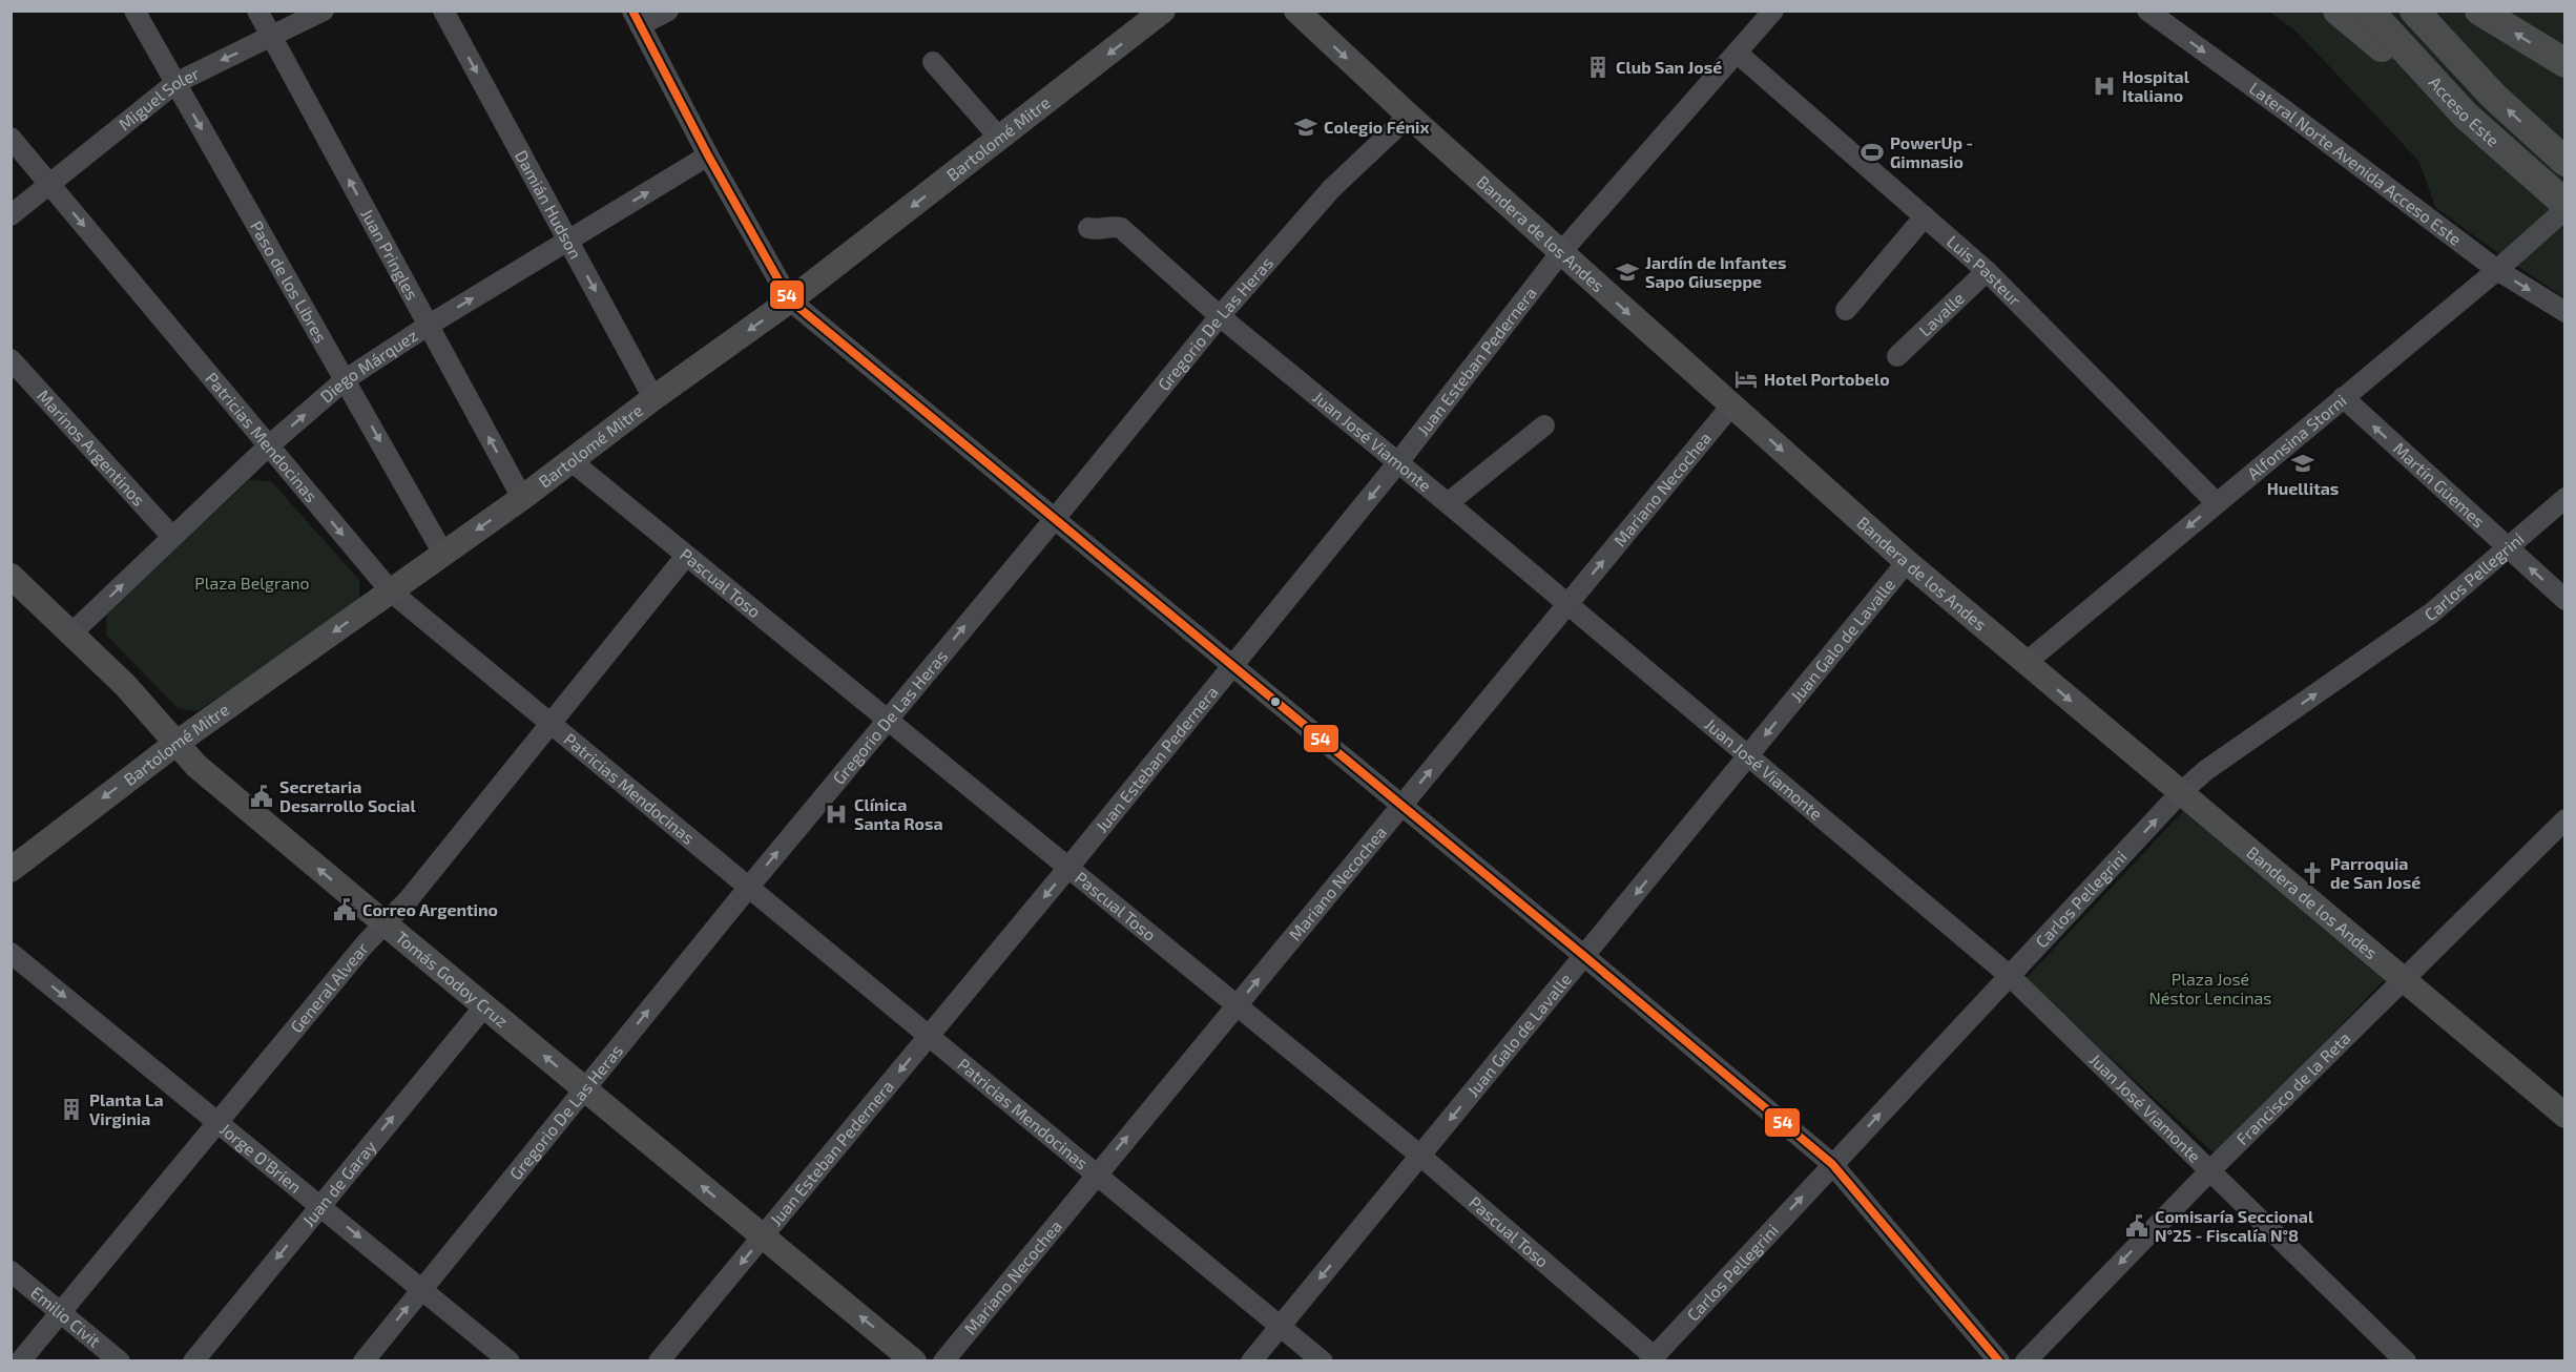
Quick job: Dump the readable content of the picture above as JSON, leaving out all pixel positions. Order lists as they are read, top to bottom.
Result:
{
  "streets": {
    "highway": ["Acceso Este"],
    "main road": ["Bartolomé Mitre", "Bandera de los Andes", "Tomás Godoy Cruz"],
    "street": [
      "Miguel Soler",
      "Lateral Norte Avenida Acceso Este",
      "Damián Hudson",
      "Juan Pringles",
      "Luis Pasteur",
      "Paso de los Libres",
      "Lavalle",
      "Gregorio De Las Heras",
      "Juan Esteban Pedernera",
      "Diego Márquez",
      "Patricias Mendocinas",
      "Alfonsina Storni",
      "Juan José Viamonte",
      "Marinos Argentinos",
      "Martín Güemes",
      "Mariano Necochea",
      "Carlos Pellegrini",
      "Pascual Toso",
      "Juan Galo de Lavalle",
      "General Alvear",
      "Francisco de la Reta",
      "Jorge O'Brien",
      "Juan de Garay",
      "Emilio Civit"
    ]
  },
  "crossings": [
    ["Miguel Soler", "Juan Pringles"],
    ["Miguel Soler", "Paso de los Libres"],
    ["Miguel Soler", "Patricias Mendocinas"],
    ["Bartolomé Mitre", "Damián Hudson"],
    ["Bartolomé Mitre", "Juan Pringles"],
    ["Bartolomé Mitre", "Paso de los Libres"],
    ["Bartolomé Mitre", "Patricias Mendocinas"],
    ["Bartolomé Mitre", "Pascual Toso"],
    ["Bartolomé Mitre", "Tomás Godoy Cruz"],
    ["Lateral Norte Avenida Acceso Este", "Alfonsina Storni"],
    ["Damián Hudson", "Diego Márquez"],
    ["Bandera de los Andes", "Gregorio De Las Heras"],
    ["Bandera de los Andes", "Juan Esteban Pedernera"],
    ["Bandera de los Andes", "Alfonsina Storni"],
    ["Bandera de los Andes", "Mariano Necochea"],
    ["Bandera de los Andes", "Carlos Pellegrini"],
    ["Bandera de los Andes", "Juan Galo de Lavalle"],
    ["Bandera de los Andes", "Francisco de la Reta"],
    ["Juan Pringles", "Diego Márquez"],
    ["Luis Pasteur", "Lavalle"],
    ["Luis Pasteur", "Juan Esteban Pedernera"],
    ["Luis Pasteur", "Alfonsina Storni"],
    ["Paso de los Libres", "Diego Márquez"],
    ["Gregorio De Las Heras", "Patricias Mendocinas"],
    ["Gregorio De Las Heras", "Juan José Viamonte"],
    ["Gregorio De Las Heras", "Pascual Toso"],
    ["Gregorio De Las Heras", "Tomás Godoy Cruz"],
    ["Gregorio De Las Heras", "Jorge O'Brien"],
    ["Juan Esteban Pedernera", "Patricias Mendocinas"],
    ["Juan Esteban Pedernera", "Juan José Viamonte"],
    ["Juan Esteban Pedernera", "Pascual Toso"],
    ["Juan Esteban Pedernera", "Tomás Godoy Cruz"],
    ["Diego Márquez", "Patricias Mendocinas"],
    ["Diego Márquez", "Marinos Argentinos"],
    ["Diego Márquez", "Tomás Godoy Cruz"],
    ["Patricias Mendocinas", "Mariano Necochea"],
    ["Patricias Mendocinas", "Juan Galo de Lavalle"],
    ["Patricias Mendocinas", "General Alvear"],
    ["Alfonsina Storni", "Martín Güemes"],
    ["Juan José Viamonte", "Mariano Necochea"],
    ["Juan José Viamonte", "Carlos Pellegrini"],
    ["Juan José Viamonte", "Juan Galo de Lavalle"],
    ["Juan José Viamonte", "Francisco de la Reta"],
    ["Martín Güemes", "Carlos Pellegrini"],
    ["Mariano Necochea", "Pascual Toso"],
    ["Carlos Pellegrini", "Pascual Toso"],
    ["Pascual Toso", "Juan Galo de Lavalle"],
    ["Pascual Toso", "General Alvear"],
    ["Tomás Godoy Cruz", "General Alvear"],
    ["Tomás Godoy Cruz", "Juan de Garay"],
    ["General Alvear", "Jorge O'Brien"],
    ["General Alvear", "Emilio Civit"],
    ["Jorge O'Brien", "Juan de Garay"]
  ],
  "one_way": [
    "Bartolomé Mitre",
    "Lateral Norte Avenida Acceso Este",
    "Bandera de los Andes",
    "Juan Pringles",
    "Paso de los Libres",
    "Gregorio De Las Heras",
    "Juan Esteban Pedernera",
    "Diego Márquez",
    "Alfonsina Storni",
    "Martín Güemes",
    "Mariano Necochea",
    "Carlos Pellegrini",
    "Juan Galo de Lavalle",
    "Tomás Godoy Cruz",
    "Jorge O'Brien"
  ],
  "parks": ["Plaza Belgrano", "Plaza José Néstor Lencinas"],
  "places": {
    "building": ["Club San José", "Planta La Virginia"],
    "hospital": ["Hospital Italiano", "Clínica Santa Rosa"],
    "school or university": ["Colegio Fénix", "Jardín de Infantes Sapo Giuseppe", "Huellitas"],
    "sports": ["PowerUp - Gimnasio"],
    "hotel": ["Hotel Portobelo"],
    "public building": ["Secretaria Desarrollo Social", "Correo Argentino", "Comisaría Seccional N°25 - Fiscalía N°8"],
    "church": ["Parroquia de San José"]
  },
  "lines": ["transit line 54"]
}
